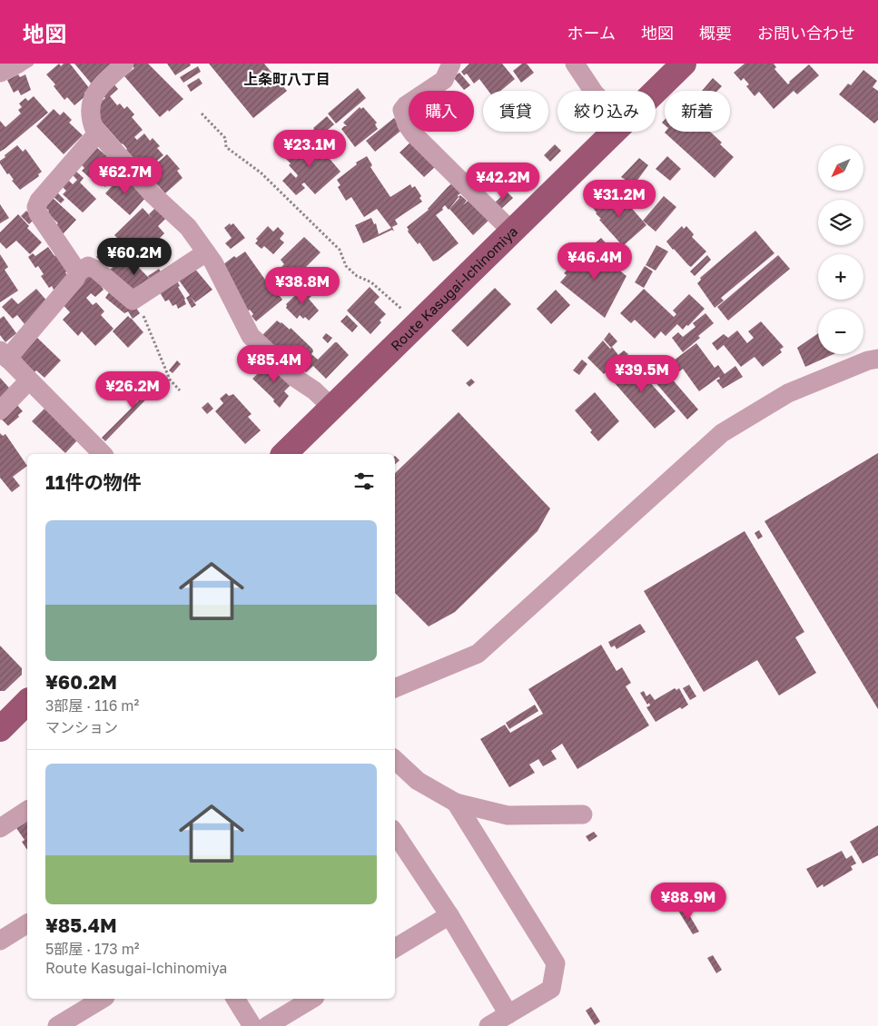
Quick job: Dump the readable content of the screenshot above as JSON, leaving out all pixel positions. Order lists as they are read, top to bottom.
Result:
{
  "streets": {
    "main road": ["Route Kasugai-Ichinomiya"]
  },
  "districts": ["上条町八丁目"],
  "north": "bottom left",
  "page": {
    "header": "地図",
    "nav": [
      "ホーム",
      "地図",
      "概要",
      "お問い合わせ"
    ],
    "chip": [
      "購入",
      "賃貸",
      "絞り込み",
      "新着"
    ],
    "price": [
      "¥23.1M",
      "¥62.7M",
      "¥42.2M",
      "¥31.2M",
      "¥60.2M",
      "¥46.4M",
      "¥38.8M",
      "¥85.4M",
      "¥39.5M",
      "¥26.2M",
      "¥88.9M"
    ],
    "map_buttons": ["+", "−"],
    "heading": "11件の物件",
    "list": [
      {
        "name": "¥60.2M",
        "note": "3部屋 · 116 m² · マンション"
      },
      {
        "name": "¥85.4M",
        "note": "5部屋 · 173 m² · Route Kasugai-Ichinomiya"
      }
    ]
  }
}
